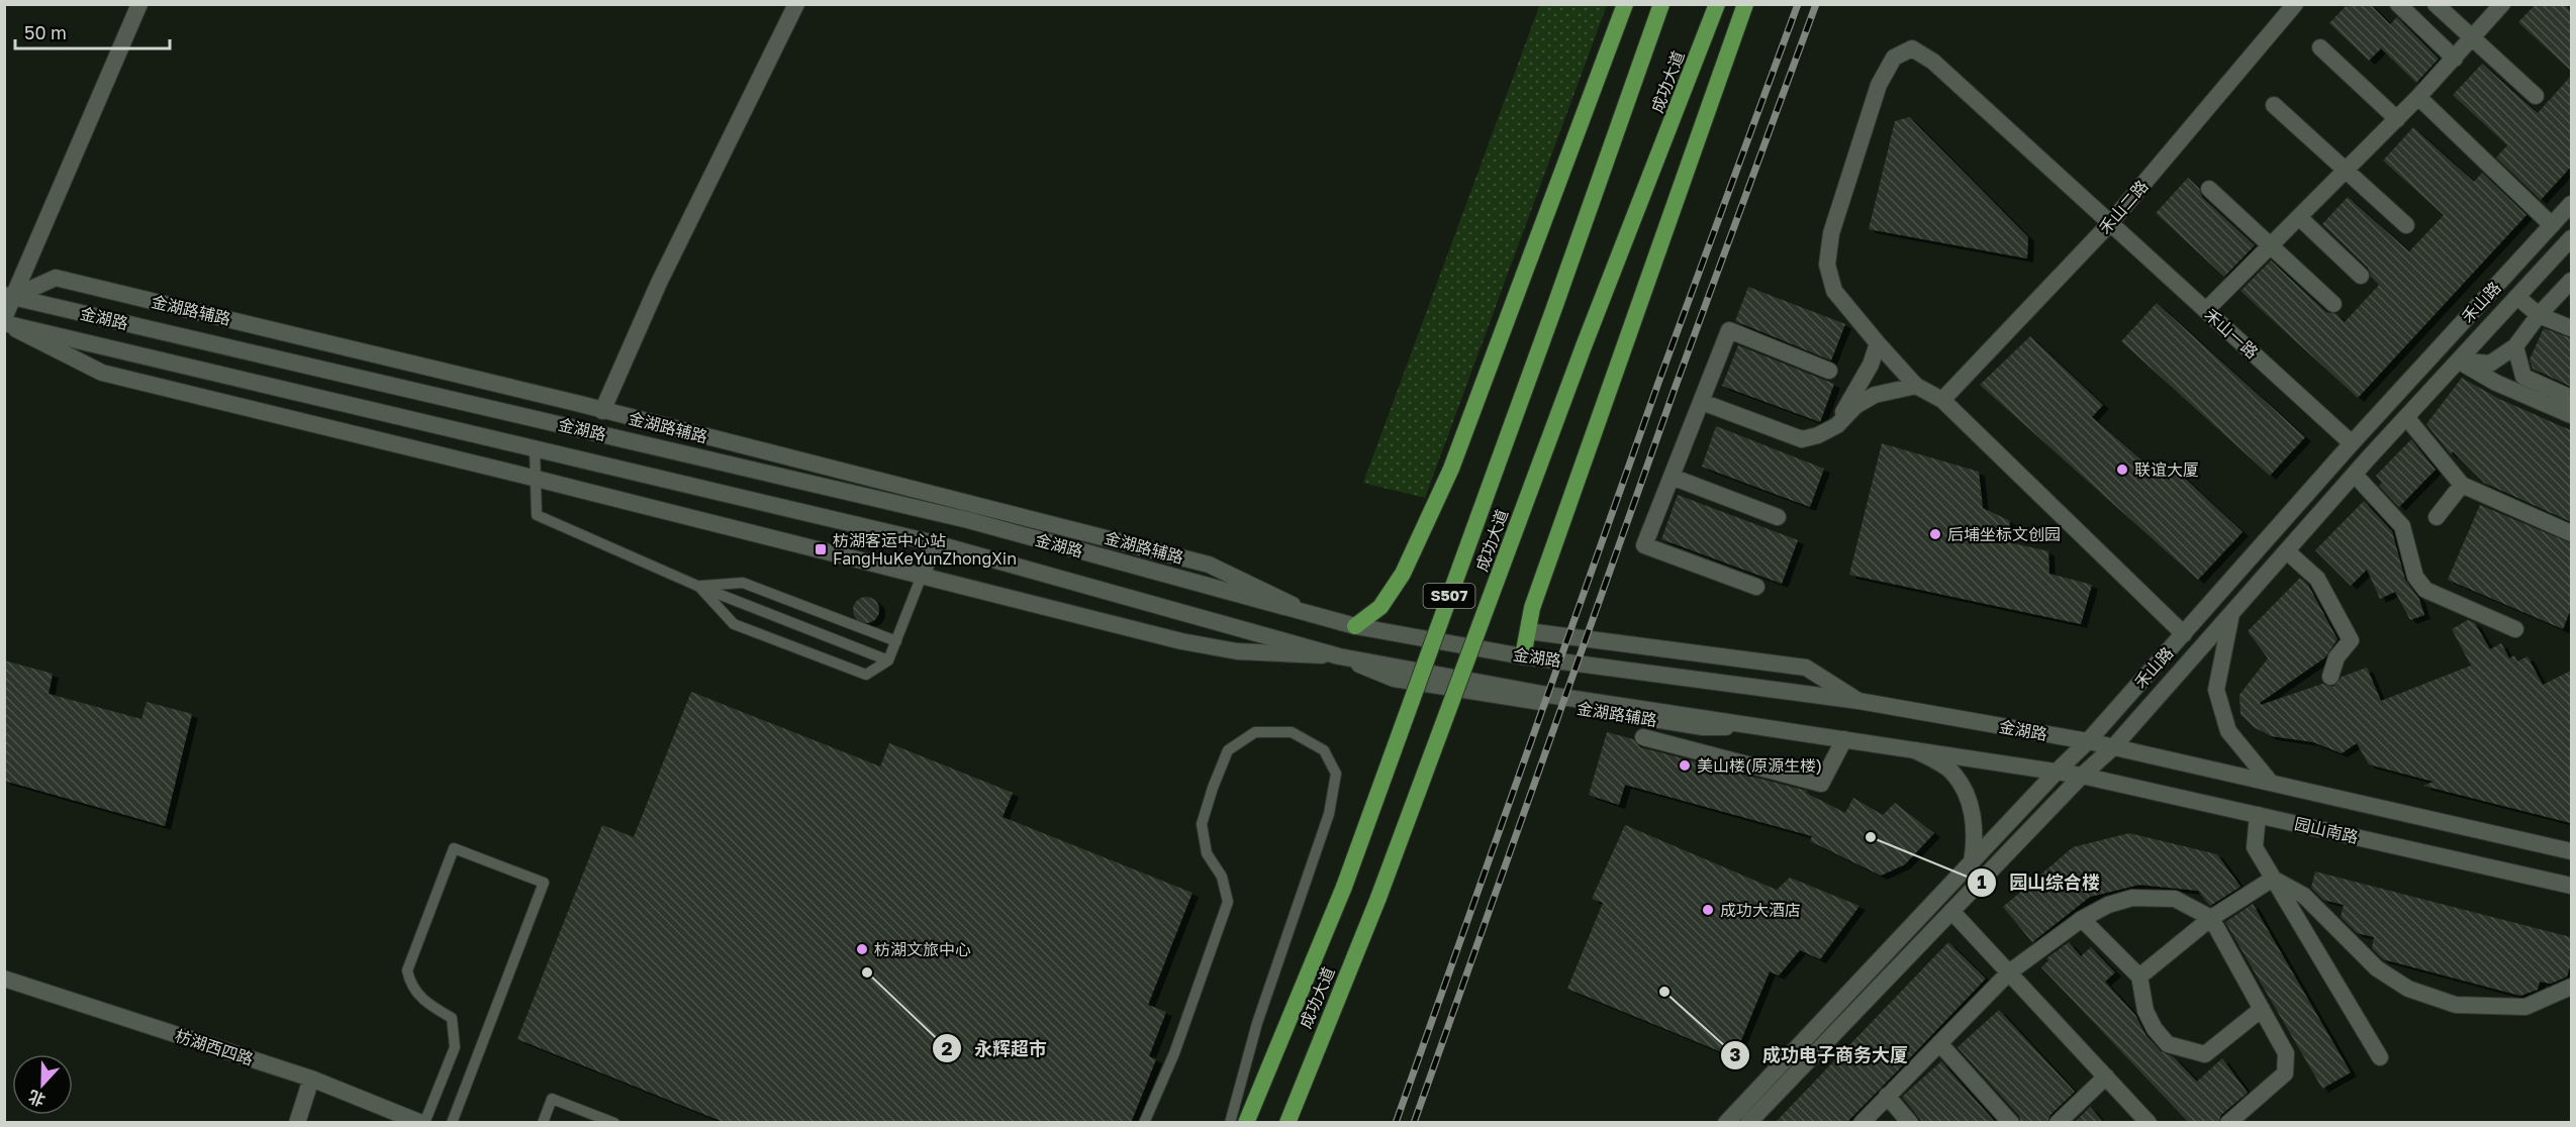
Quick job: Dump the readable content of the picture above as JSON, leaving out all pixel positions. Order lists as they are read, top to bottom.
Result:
{
  "streets": {
    "highway": ["成功大道", "S507"],
    "street": [
      "禾山二路",
      "禾山路",
      "金湖路辅路",
      "金湖路",
      "禾山一路",
      "园山南路",
      "枋湖西四路"
    ]
  },
  "crossings": [
    ["禾山二路", "禾山一路"],
    ["禾山路", "金湖路"],
    ["禾山路", "禾山一路"],
    ["禾山路", "园山南路"],
    ["金湖路辅路", "金湖路"],
    ["金湖路", "园山南路"]
  ],
  "places": {
    "other": [
      "联谊大厦",
      "后埔坐标文创园",
      "美山楼(原源生楼)",
      "园山综合楼",
      "成功大酒店",
      "枋湖文旅中心",
      "永辉超市",
      "成功电子商务大厦"
    ],
    "transit": ["枋湖客运中心站 FangHuKeYunZhongXin"]
  },
  "scale_bar": "50 m",
  "north": "bottom"
}
